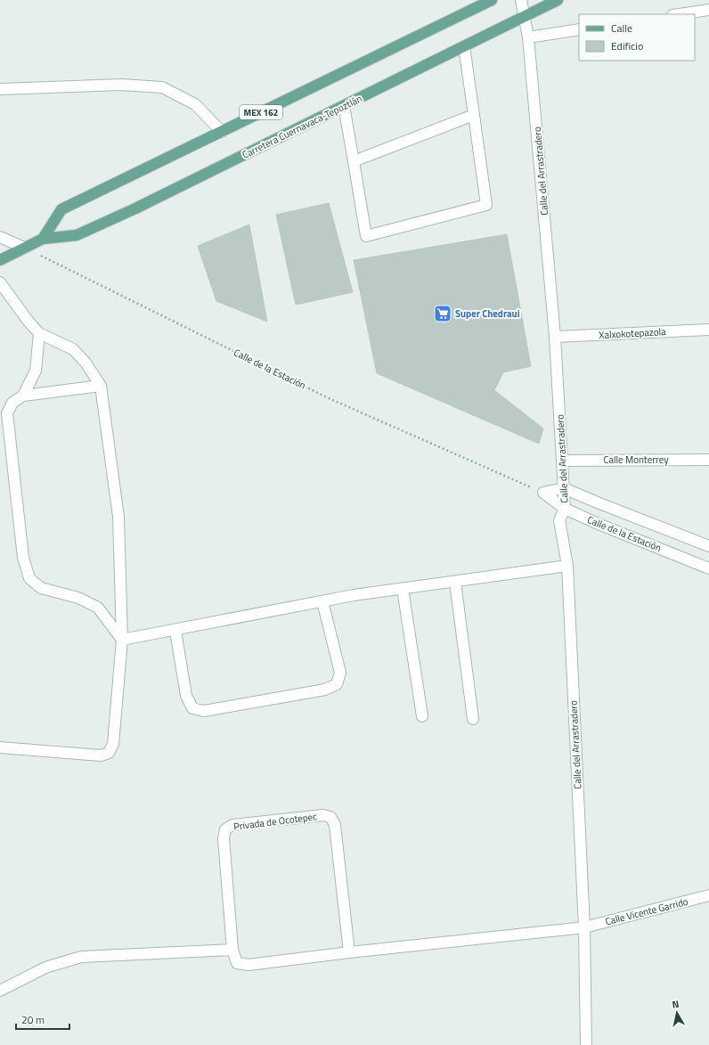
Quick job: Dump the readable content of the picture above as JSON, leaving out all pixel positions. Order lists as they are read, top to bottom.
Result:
{
  "streets": {
    "main road": ["MEX 162", "Carretera Cuernavaca-Tepoztlán"],
    "street": [
      "Calle del Arrastradero",
      "Xalxokotepazola",
      "Calle de la Estación",
      "Calle Monterrey",
      "Privada de Ocotepec",
      "Calle Vicente Garrido"
    ]
  },
  "crossings": [
    ["MEX 162", "Carretera Cuernavaca-Tepoztlán"],
    ["Carretera Cuernavaca-Tepoztlán", "Calle del Arrastradero"],
    ["Carretera Cuernavaca-Tepoztlán", "Calle de la Estación"],
    ["Calle del Arrastradero", "Xalxokotepazola"],
    ["Calle del Arrastradero", "Calle de la Estación"],
    ["Calle del Arrastradero", "Calle Monterrey"],
    ["Calle del Arrastradero", "Privada de Ocotepec"],
    ["Calle del Arrastradero", "Calle Vicente Garrido"],
    ["Privada de Ocotepec", "Calle Vicente Garrido"]
  ],
  "places": {
    "supermarket": ["Super Chedraui"]
  },
  "legend": ["Calle", "Edificio"],
  "scale_bar": "20 m",
  "north": "top"
}
